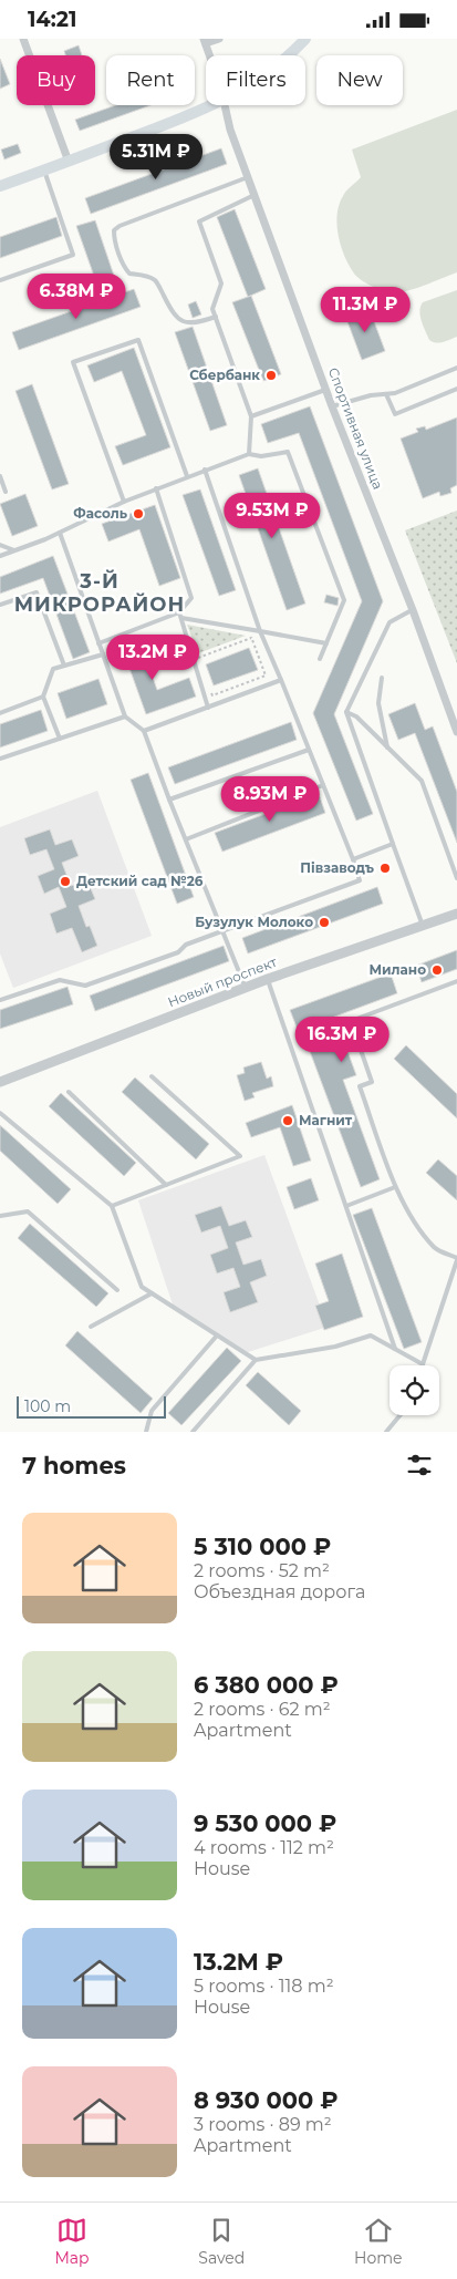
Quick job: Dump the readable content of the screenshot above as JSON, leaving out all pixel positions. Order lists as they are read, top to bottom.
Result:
{
  "streets": {
    "street": ["Спортивная улица", "Новый проспект"]
  },
  "districts": ["3-Й МИКРОРАЙОН"],
  "places": [
    "Сбербанк",
    "Фасоль",
    "Півзаводъ",
    "Детский сад №26",
    "Бузулук Молоко",
    "Милано",
    "Магнит"
  ],
  "scale_bar": "100 m",
  "page": {
    "status": "14:21",
    "chip": [
      "Buy",
      "Rent",
      "Filters",
      "New"
    ],
    "price": [
      "5.31M ₽",
      "6.38M ₽",
      "11.3M ₽",
      "9.53M ₽",
      "13.2M ₽",
      "8.93M ₽",
      "16.3M ₽"
    ],
    "scale": "100 m",
    "heading": "7 homes",
    "list": [
      {
        "name": "5 310 000 ₽",
        "note": "2 rooms · 52 m² · Объездная дорога"
      },
      {
        "name": "6 380 000 ₽",
        "note": "2 rooms · 62 m² · Apartment"
      },
      {
        "name": "9 530 000 ₽",
        "note": "4 rooms · 112 m² · House"
      },
      {
        "name": "13.2M ₽",
        "note": "5 rooms · 118 m² · House"
      },
      {
        "name": "8 930 000 ₽",
        "note": "3 rooms · 89 m² · Apartment"
      }
    ],
    "tabs": ["Map", "Saved", "Home"]
  }
}
